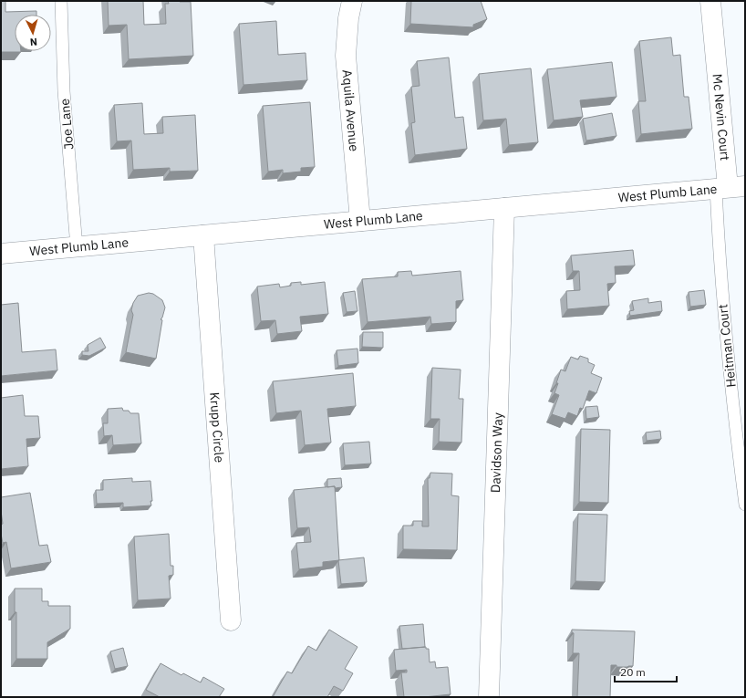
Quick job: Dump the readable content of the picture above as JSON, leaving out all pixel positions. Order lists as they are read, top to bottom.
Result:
{
  "streets": {
    "street": [
      "Aquila Avenue",
      "Mc Nevin Court",
      "West Plumb Lane",
      "Krupp Circle",
      "Davidson Way"
    ],
    "lane": ["Joe Lane", "Heitman Court"]
  },
  "crossings": [
    ["Aquila Avenue", "West Plumb Lane"],
    ["Mc Nevin Court", "West Plumb Lane"],
    ["Mc Nevin Court", "Heitman Court"],
    ["Joe Lane", "West Plumb Lane"],
    ["West Plumb Lane", "Heitman Court"],
    ["West Plumb Lane", "Krupp Circle"],
    ["West Plumb Lane", "Davidson Way"]
  ],
  "scale_bar": "20 m",
  "north": "bottom"
}
